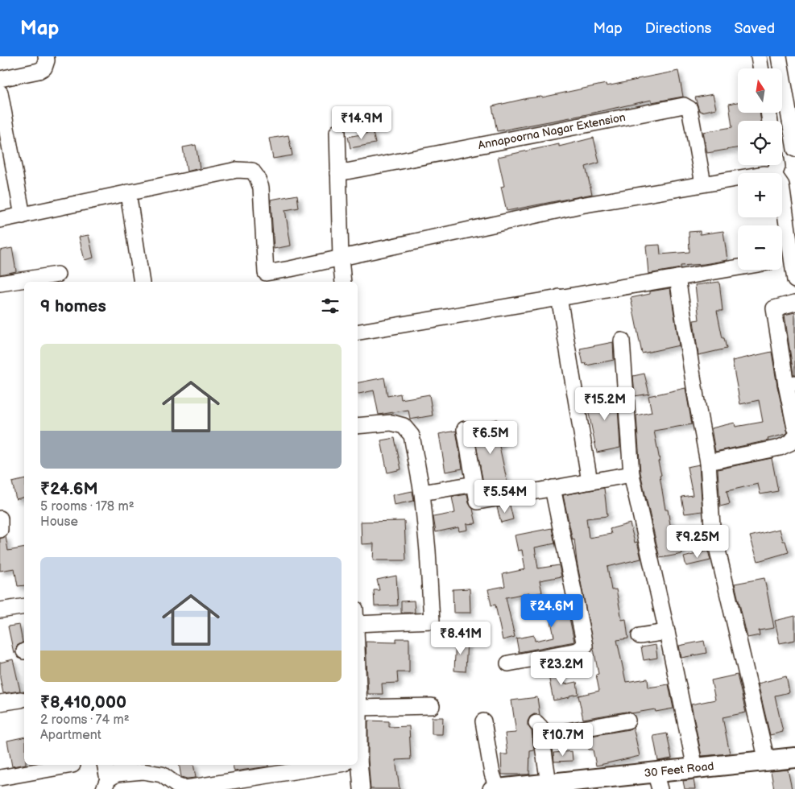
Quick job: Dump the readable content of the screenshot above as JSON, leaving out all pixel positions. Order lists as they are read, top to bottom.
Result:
{
  "streets": {
    "main road": ["30 Feet Road"],
    "street": ["Annapoorna Nagar Extension"]
  },
  "north": "top",
  "page": {
    "header": "Map",
    "nav": ["Map", "Directions", "Saved"],
    "map_buttons": ["+", "−"],
    "price": [
      "₹14.9M",
      "₹15.2M",
      "₹6.5M",
      "₹5.54M",
      "₹9.25M",
      "₹24.6M",
      "₹8.41M",
      "₹23.2M",
      "₹10.7M"
    ],
    "heading": "9 homes",
    "list": [
      {
        "name": "₹24.6M",
        "note": "5 rooms · 178 m² · House"
      },
      {
        "name": "₹8,410,000",
        "note": "2 rooms · 74 m² · Apartment"
      }
    ]
  }
}
